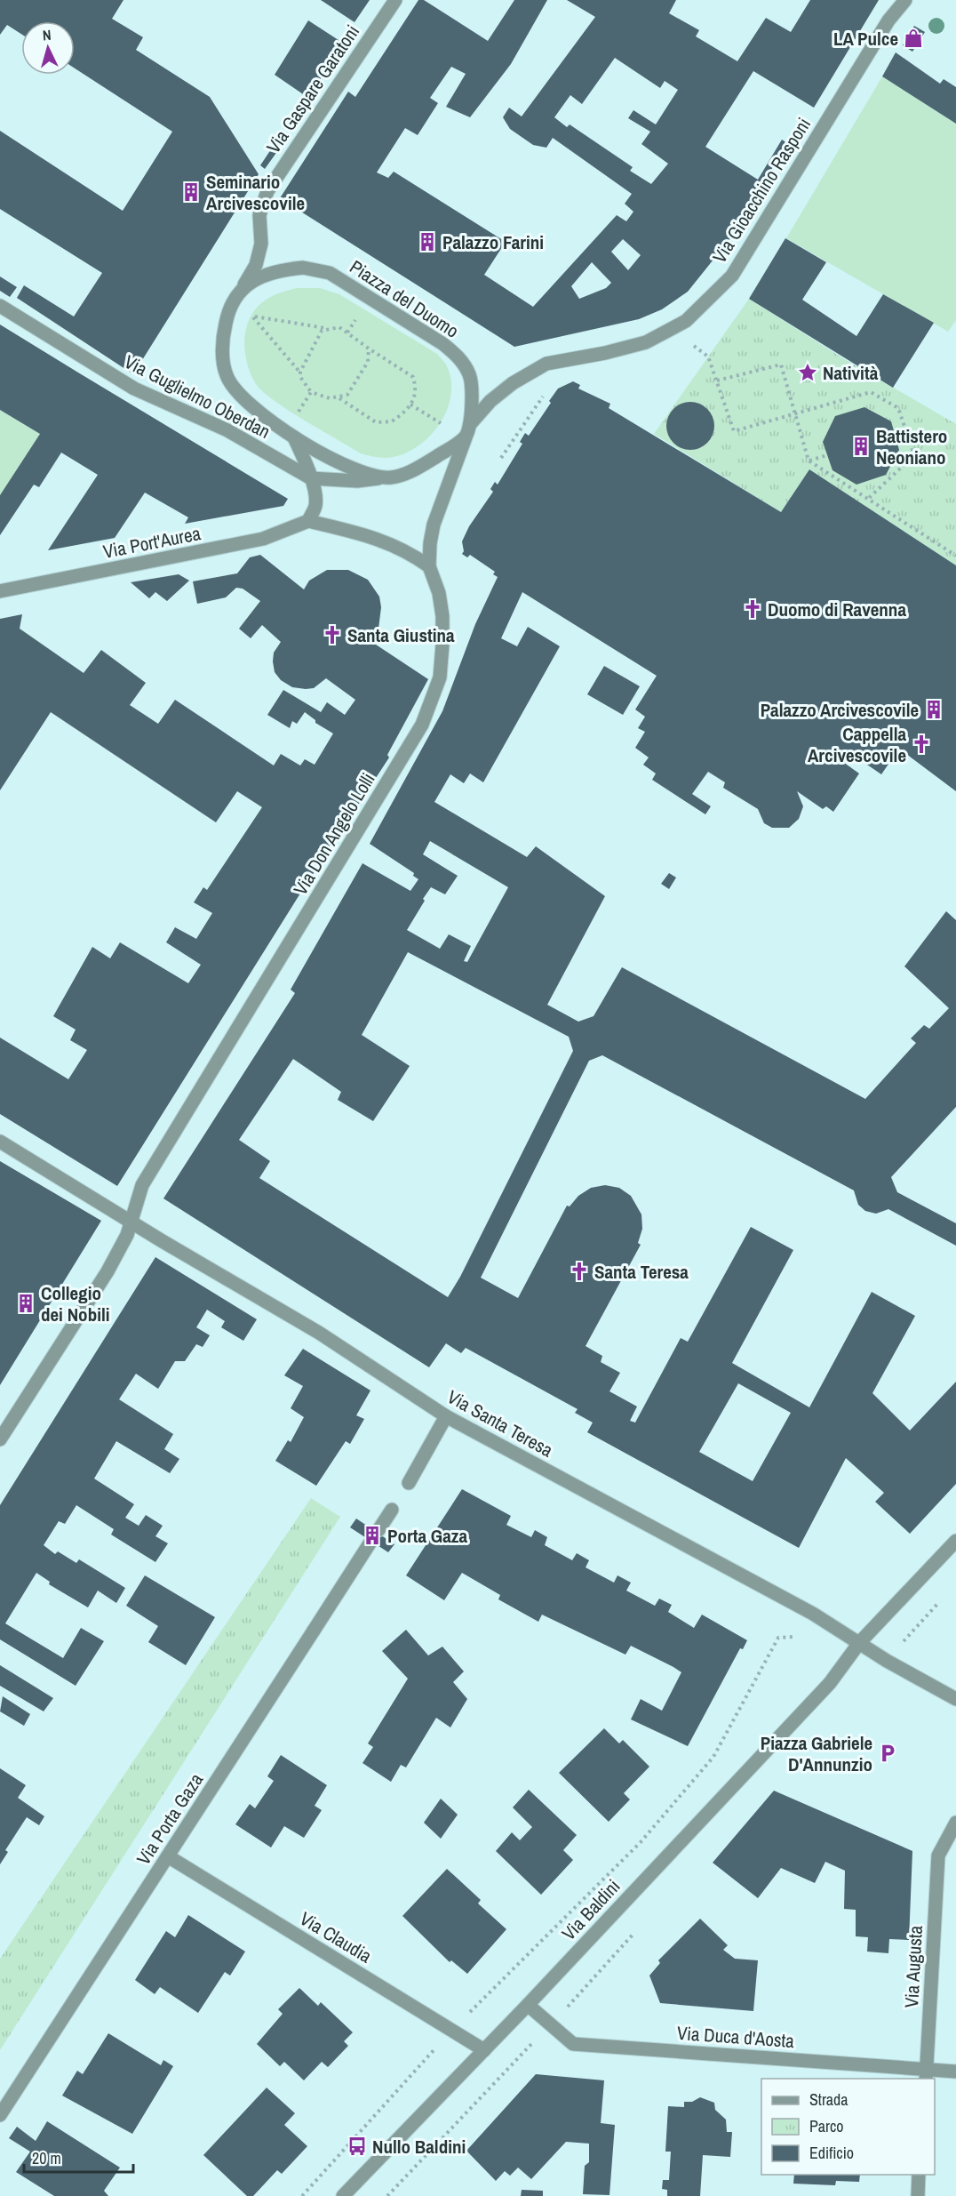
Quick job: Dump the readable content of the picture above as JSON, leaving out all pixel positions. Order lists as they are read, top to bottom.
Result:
{
  "streets": {
    "street": [
      "Via Gaspare Garatoni",
      "Via Gioacchino Rasponi",
      "Piazza del Duomo",
      "Via Guglielmo Oberdan",
      "Via Port'Aurea",
      "Via Don Angelo Lolli",
      "Via Santa Teresa",
      "Via Porta Gaza",
      "Via Baldini",
      "Via Claudia",
      "Via Augusta",
      "Via Duca d'Aosta"
    ]
  },
  "crossings": [
    ["Via Gaspare Garatoni", "Piazza del Duomo"],
    ["Via Gioacchino Rasponi", "Piazza del Duomo"],
    ["Via Gioacchino Rasponi", "Via Don Angelo Lolli"],
    ["Piazza del Duomo", "Via Don Angelo Lolli"],
    ["Via Don Angelo Lolli", "Via Santa Teresa"],
    ["Via Santa Teresa", "Via Baldini"],
    ["Via Porta Gaza", "Via Claudia"],
    ["Via Baldini", "Via Claudia"],
    ["Via Baldini", "Via Duca d'Aosta"],
    ["Via Augusta", "Via Duca d'Aosta"]
  ],
  "places": {
    "shop": ["LA Pulce"],
    "building": [
      "Seminario Arcivescovile",
      "Palazzo Farini",
      "Battistero Neoniano",
      "Palazzo Arcivescovile",
      "Collegio dei Nobili",
      "Porta Gaza"
    ],
    "place": ["Natività"],
    "church": [
      "Duomo di Ravenna",
      "Santa Giustina",
      "Cappella Arcivescovile",
      "Santa Teresa"
    ],
    "parking": ["Piazza Gabriele D'Annunzio"],
    "bus stop": ["Nullo Baldini"]
  },
  "legend": ["Strada", "Parco", "Edificio"],
  "scale_bar": "20 m",
  "north": "top"
}
